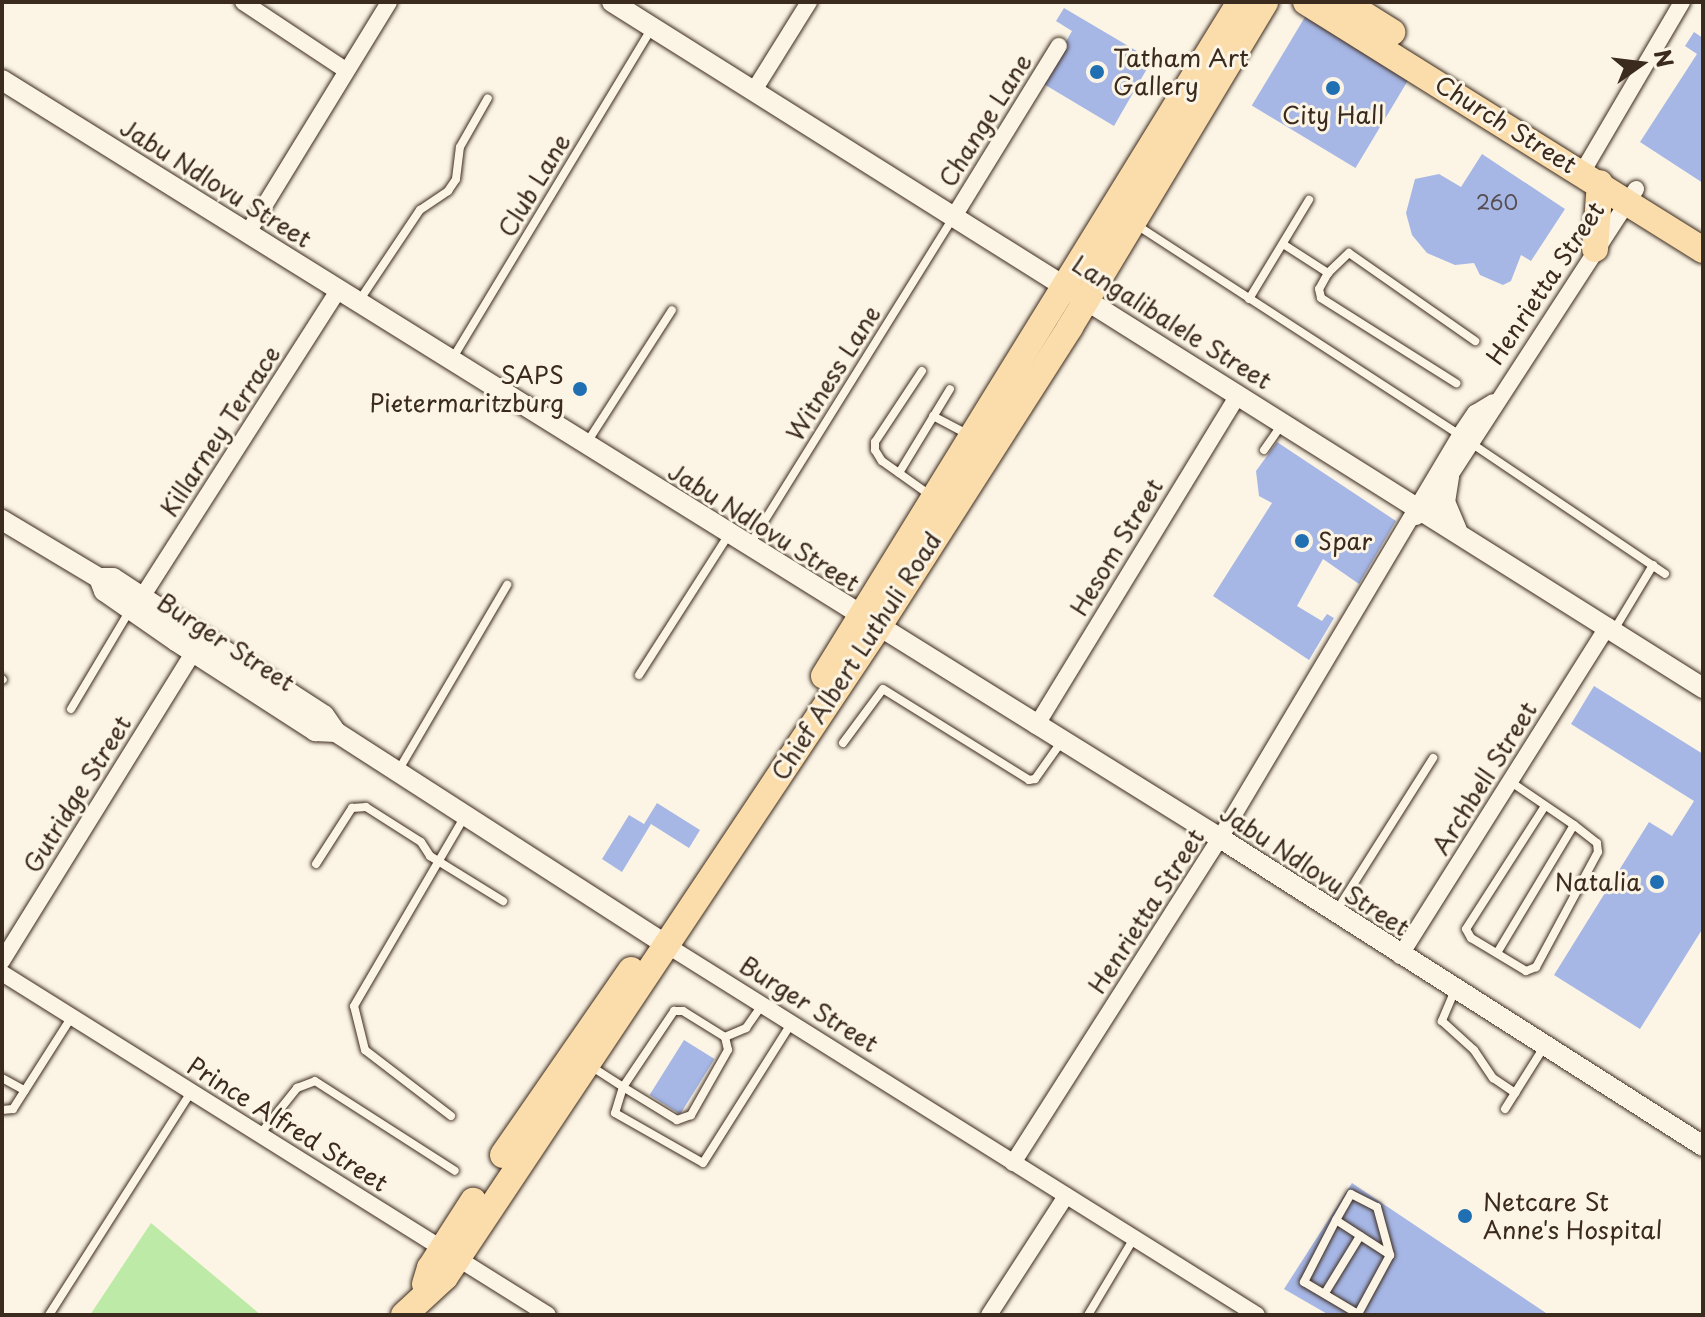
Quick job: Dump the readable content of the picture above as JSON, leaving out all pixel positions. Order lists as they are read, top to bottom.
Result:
{
  "streets": {
    "main road": ["Church Street", "Chief Albert Luthuli Road"],
    "street": [
      "Change Lane",
      "Jabu Ndlovu Street",
      "Henrietta Street",
      "Langalibalele Street",
      "Killarney Terrace",
      "Hesom Street",
      "Burger Street",
      "Archbell Street",
      "Gutridge Street",
      "Prince Alfred Street"
    ],
    "lane": ["Club Lane", "Witness Lane"]
  },
  "crossings": [
    ["Change Lane", "Langalibalele Street"],
    ["Change Lane", "Witness Lane"],
    ["Church Street", "Henrietta Street"],
    ["Jabu Ndlovu Street", "Club Lane"],
    ["Jabu Ndlovu Street", "Henrietta Street"],
    ["Jabu Ndlovu Street", "Witness Lane"],
    ["Jabu Ndlovu Street", "Killarney Terrace"],
    ["Jabu Ndlovu Street", "Hesom Street"],
    ["Jabu Ndlovu Street", "Chief Albert Luthuli Road"],
    ["Jabu Ndlovu Street", "Archbell Street"],
    ["Club Lane", "Langalibalele Street"],
    ["Henrietta Street", "Langalibalele Street"],
    ["Henrietta Street", "Burger Street"],
    ["Langalibalele Street", "Witness Lane"],
    ["Langalibalele Street", "Hesom Street"],
    ["Langalibalele Street", "Chief Albert Luthuli Road"],
    ["Langalibalele Street", "Archbell Street"],
    ["Killarney Terrace", "Burger Street"],
    ["Burger Street", "Chief Albert Luthuli Road"],
    ["Burger Street", "Gutridge Street"],
    ["Chief Albert Luthuli Road", "Prince Alfred Street"]
  ],
  "places": [
    "Tatham Art Gallery",
    "City Hall",
    "SAPS Pietermaritzburg",
    "Spar",
    "Natalia",
    "Netcare St Anne's Hospital"
  ],
  "house_numbers": ["260"],
  "north": "right"
}
